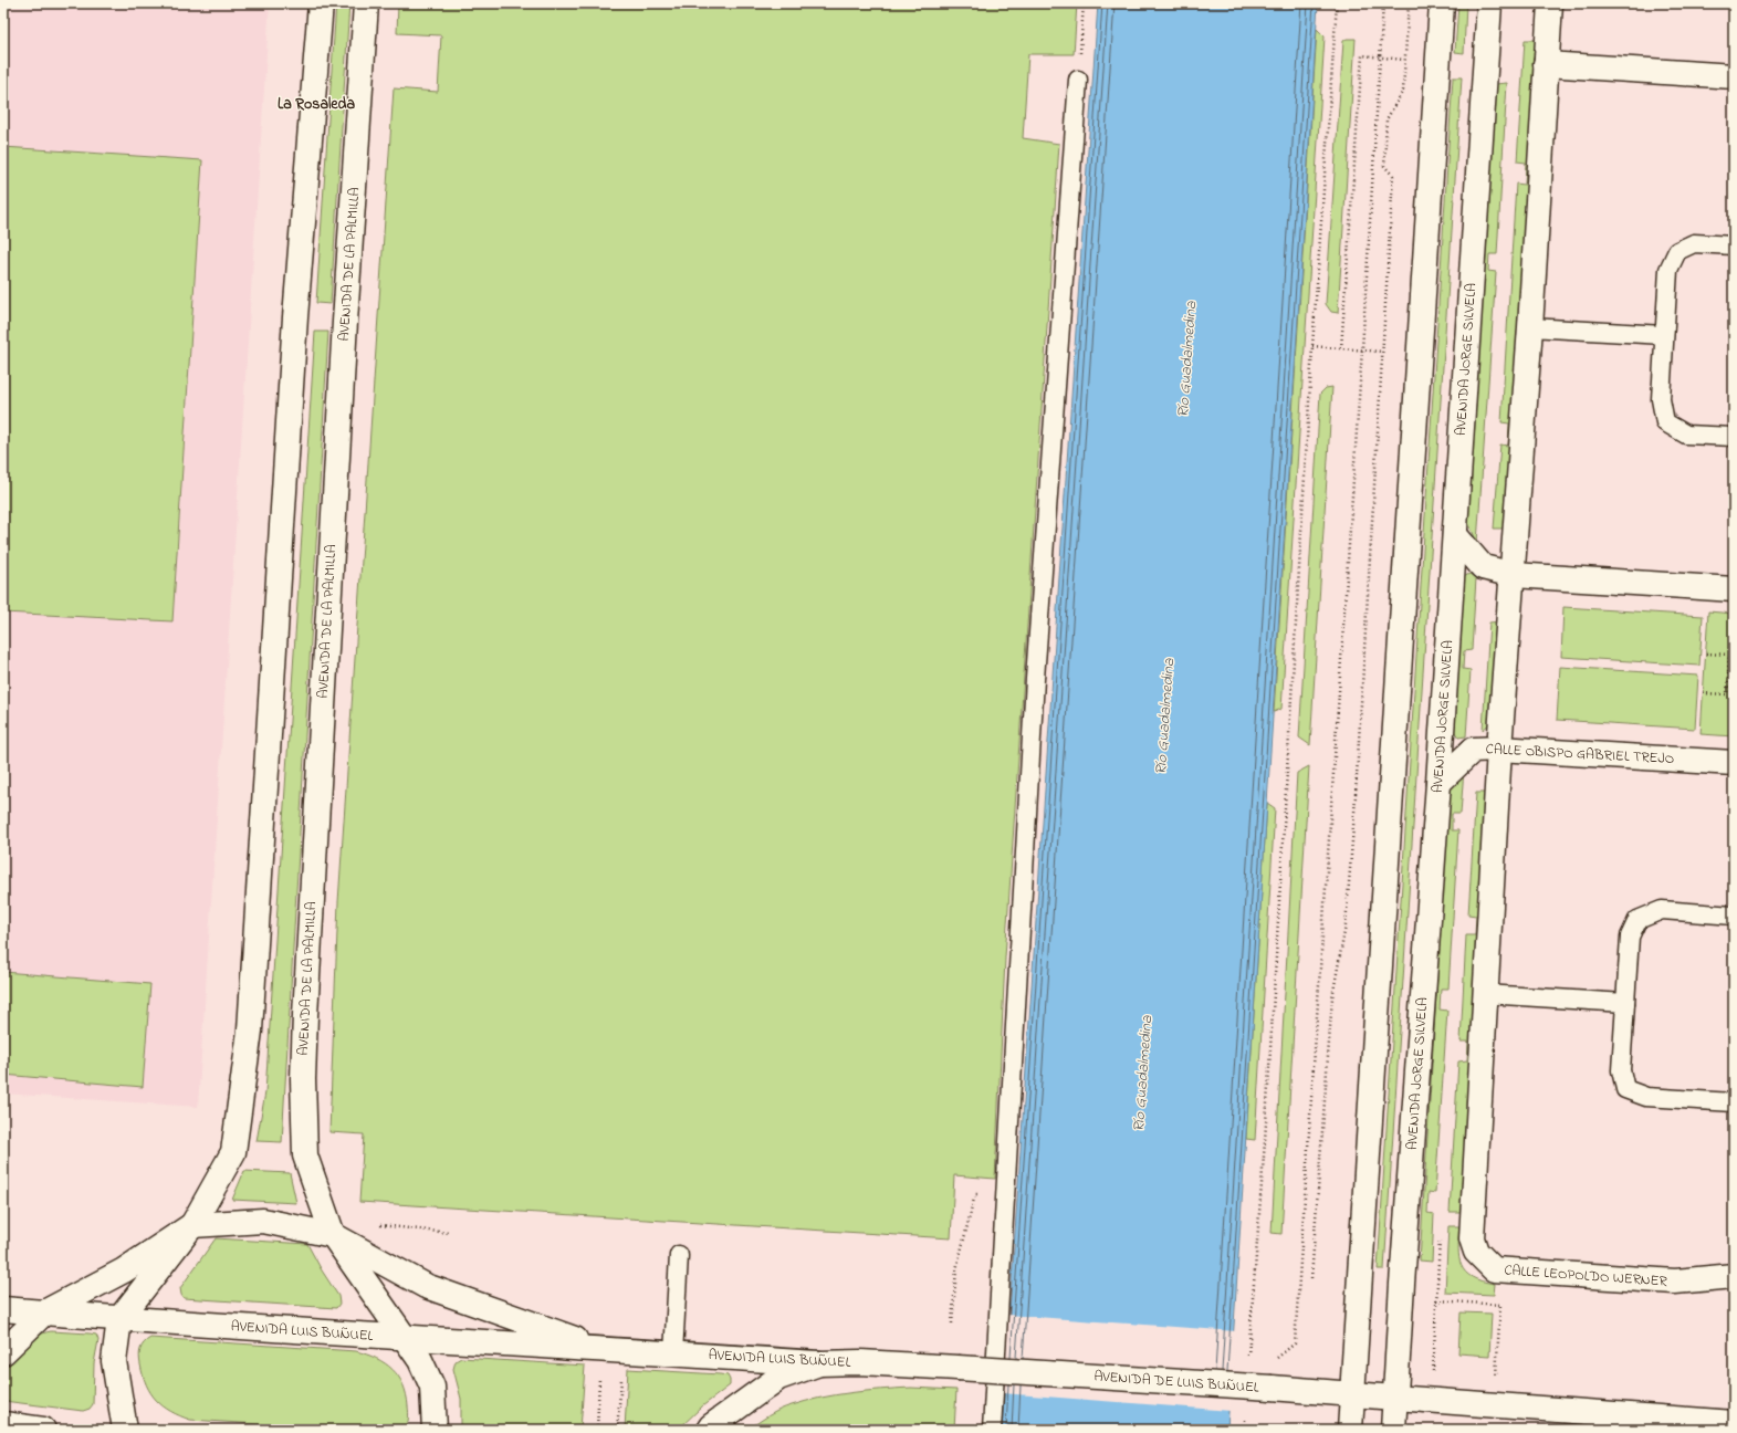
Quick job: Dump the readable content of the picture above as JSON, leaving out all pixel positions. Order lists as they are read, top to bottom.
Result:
{
  "streets": {
    "main road": [
      "AVENIDA DE LA PALMILLA",
      "AVENIDA JORGE SILVELA",
      "CALLE OBISPO GABRIEL TREJO",
      "CALLE LEOPOLDO WERNER",
      "AVENIDA LUIS BUÑUEL",
      "AVENIDA DE LUIS BUÑUEL"
    ]
  },
  "crossings": [
    ["AVENIDA DE LA PALMILLA", "AVENIDA LUIS BUÑUEL"],
    ["AVENIDA JORGE SILVELA", "CALLE OBISPO GABRIEL TREJO"],
    ["AVENIDA JORGE SILVELA", "AVENIDA DE LUIS BUÑUEL"],
    ["AVENIDA LUIS BUÑUEL", "AVENIDA DE LUIS BUÑUEL"]
  ],
  "districts": ["La Rosaleda"],
  "water": ["Río Guadalmedina"]
}
